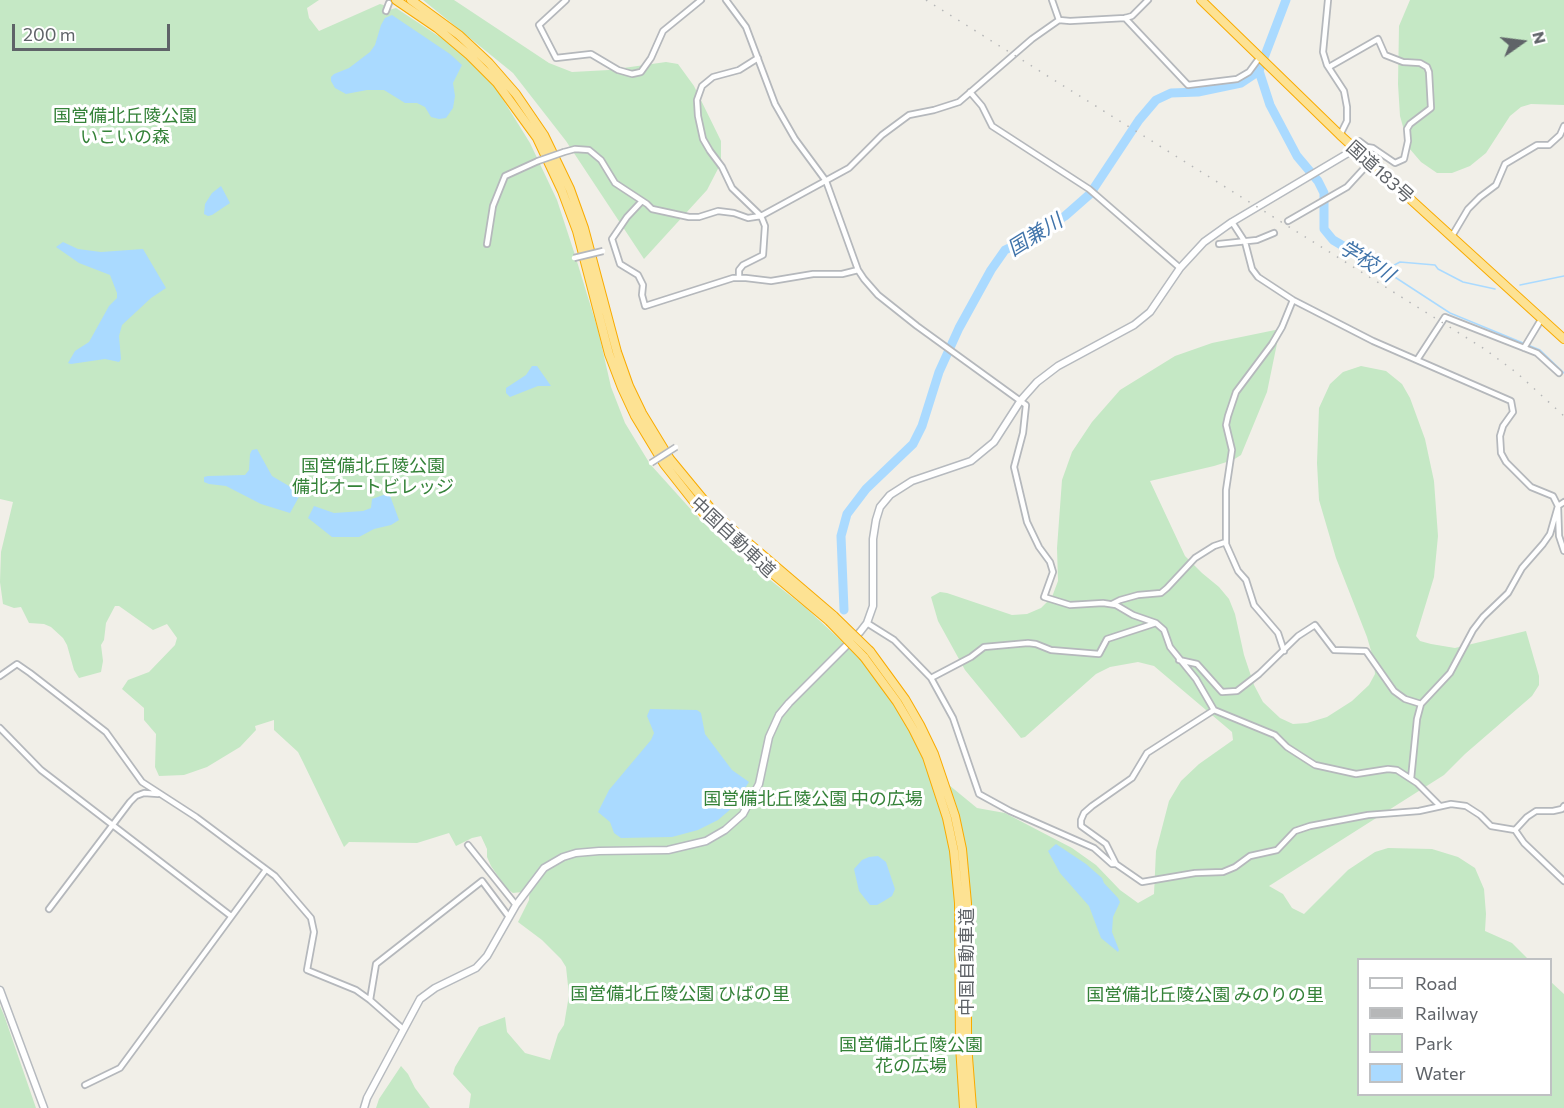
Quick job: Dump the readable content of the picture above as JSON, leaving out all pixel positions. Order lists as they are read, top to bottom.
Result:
{
  "streets": {
    "highway": ["国道183号", "中国自動車道"]
  },
  "water": ["国兼川", "学校川"],
  "parks": [
    "国営備北丘陵公園 いこいの森",
    "国営備北丘陵公園 備北オートビレッジ",
    "国営備北丘陵公園 中の広場",
    "国営備北丘陵公園 ひばの里",
    "国営備北丘陵公園 みのりの里",
    "国営備北丘陵公園 花の広場"
  ],
  "legend": [
    "Road",
    "Railway",
    "Park",
    "Water"
  ],
  "scale_bar": "200 m",
  "north": "right"
}
